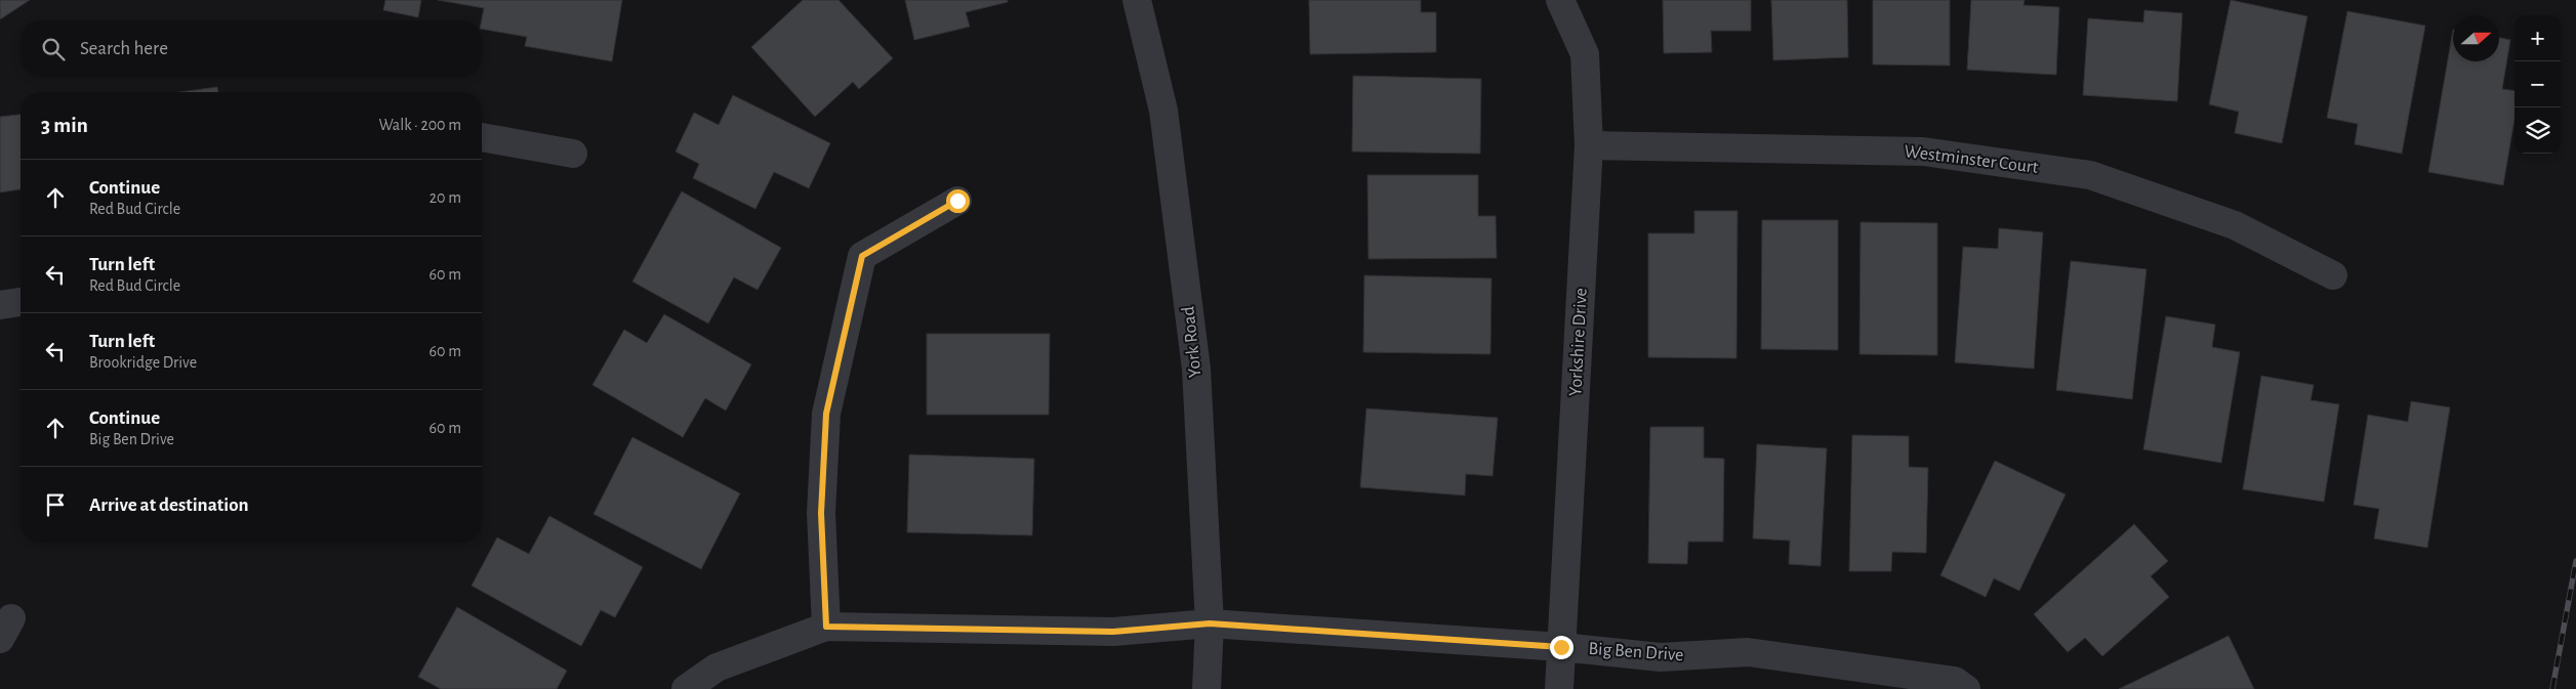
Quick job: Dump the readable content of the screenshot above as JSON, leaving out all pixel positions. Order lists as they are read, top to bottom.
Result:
{
  "streets": {
    "street": [
      "Westminster Court",
      "York Road",
      "Yorkshire Drive",
      "Big Ben Drive"
    ]
  },
  "crossings": [
    ["Westminster Court", "Yorkshire Drive"],
    ["York Road", "Big Ben Drive"],
    ["Yorkshire Drive", "Big Ben Drive"]
  ],
  "north": "right",
  "page": {
    "map_buttons": ["+", "−"],
    "search": "Search here",
    "heading": ["3 min", "Walk · 200 m"],
    "list": [
      ["Continue", "Red Bud Circle", "20 m"],
      ["Turn left", "Red Bud Circle", "60 m"],
      ["Turn left", "Brookridge Drive", "60 m"],
      ["Continue", "Big Ben Drive", "60 m"],
      "Arrive at destination"
    ]
  }
}
